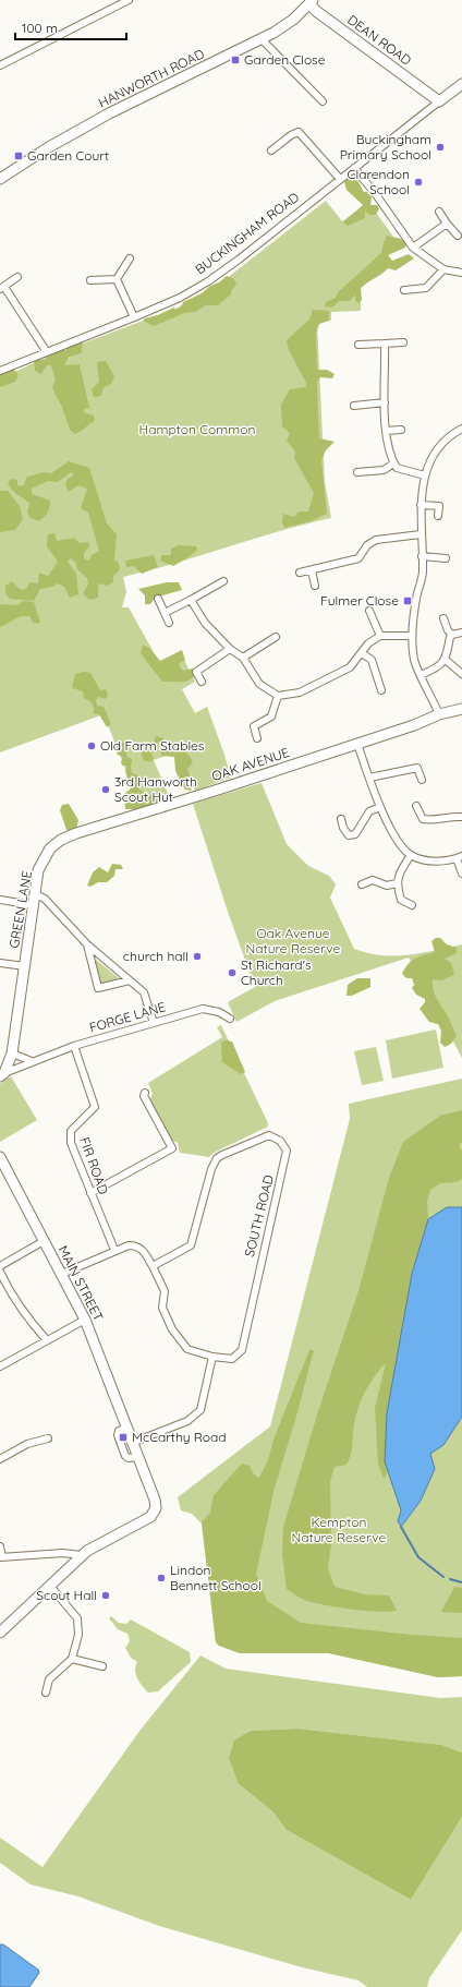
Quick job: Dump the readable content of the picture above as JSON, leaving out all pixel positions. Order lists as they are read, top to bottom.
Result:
{
  "streets": {
    "street": [
      "DEAN ROAD",
      "HANWORTH ROAD",
      "BUCKINGHAM ROAD",
      "OAK AVENUE",
      "GREEN LANE",
      "FORGE LANE",
      "FIR ROAD",
      "SOUTH ROAD",
      "MAIN STREET"
    ]
  },
  "crossings": [
    ["DEAN ROAD", "HANWORTH ROAD"],
    ["DEAN ROAD", "BUCKINGHAM ROAD"],
    ["OAK AVENUE", "GREEN LANE"],
    ["GREEN LANE", "FORGE LANE"],
    ["FORGE LANE", "FIR ROAD"],
    ["FIR ROAD", "SOUTH ROAD"],
    ["SOUTH ROAD", "MAIN STREET"]
  ],
  "parks": ["Hampton Common", "Oak Avenue Nature Reserve", "Kempton Nature Reserve"],
  "places": {
    "transit": [
      "Garden Close",
      "Garden Court",
      "Fulmer Close",
      "McCarthy Road"
    ],
    "other": [
      "Buckingham Primary School",
      "Clarendon School",
      "Old Farm Stables",
      "3rd Hanworth Scout Hut",
      "church hall",
      "St Richard's Church",
      "Lindon Bennett School",
      "Scout Hall"
    ]
  },
  "scale_bar": "100 m"
}
